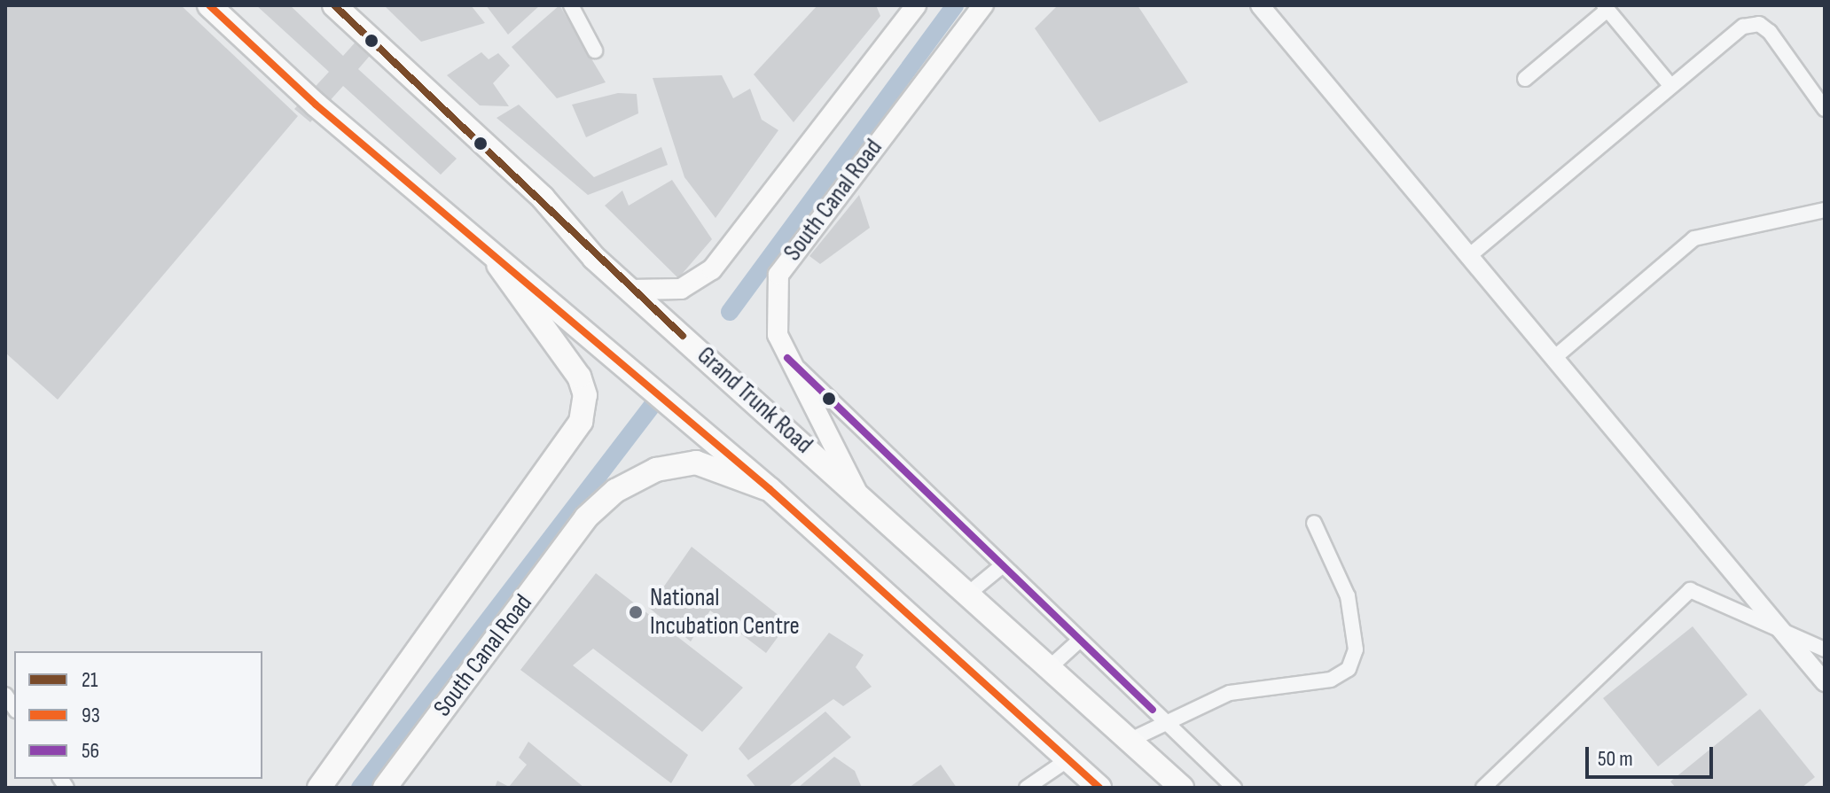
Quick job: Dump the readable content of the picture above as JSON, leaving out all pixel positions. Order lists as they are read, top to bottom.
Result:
{
  "streets": {
    "main road": ["South Canal Road", "Grand Trunk Road"]
  },
  "crossings": [
    ["South Canal Road", "Grand Trunk Road"]
  ],
  "places": ["National Incubation Centre"],
  "lines": ["transit line 21", "transit line 93", "transit line 56"],
  "legend": ["21", "93", "56"],
  "scale_bar": "50 m"
}
